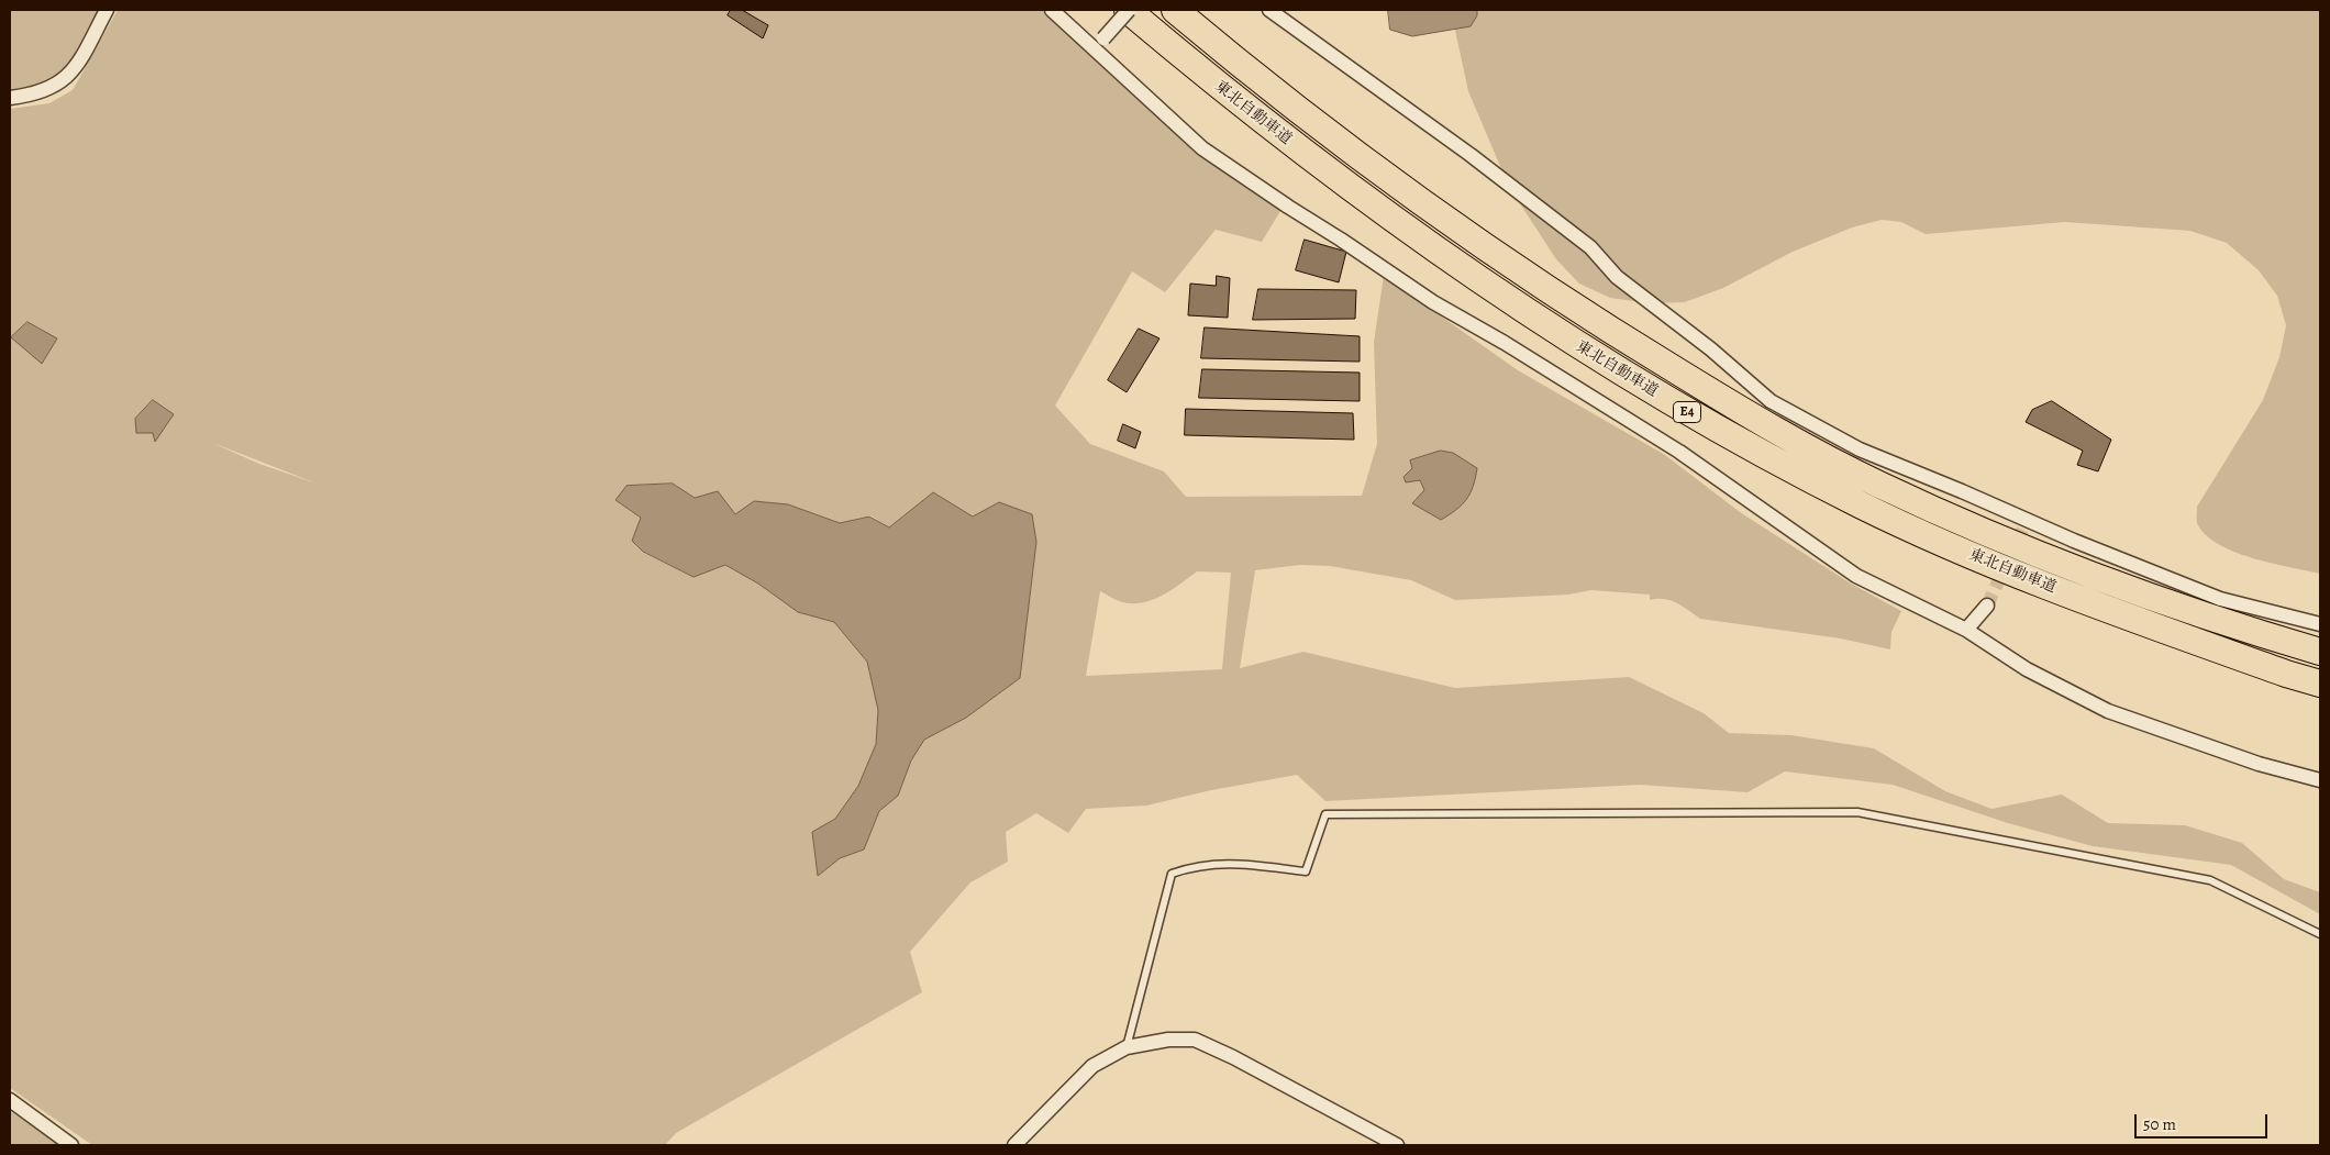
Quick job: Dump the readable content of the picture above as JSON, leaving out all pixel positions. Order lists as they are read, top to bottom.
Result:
{
  "streets": {
    "highway": ["東北自動車道", "E4"]
  },
  "scale_bar": "50 m"
}
